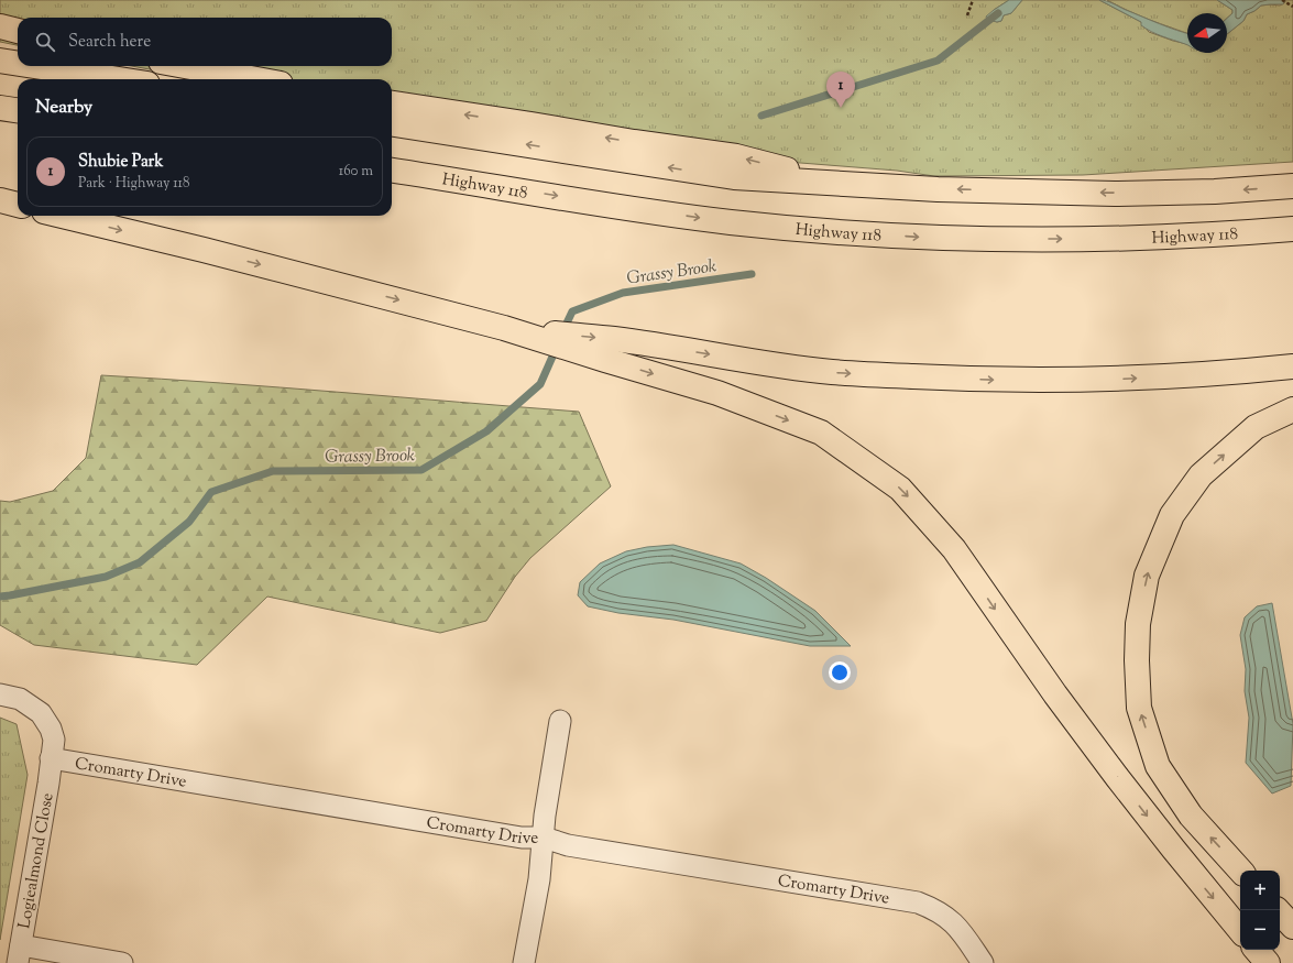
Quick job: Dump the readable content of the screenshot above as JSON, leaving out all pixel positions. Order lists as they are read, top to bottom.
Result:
{
  "streets": {
    "highway": ["Highway 118"],
    "street": ["Cromarty Drive", "Logiealmond Close"]
  },
  "crossings": [
    ["Cromarty Drive", "Logiealmond Close"]
  ],
  "water": ["Grassy Brook"],
  "north": "left",
  "page": {
    "search": "Search here",
    "pins": "1",
    "heading": "Nearby",
    "list": [
      {
        "mark": "1",
        "name": "Shubie Park",
        "note": "Park · Highway 118",
        "value": "160 m"
      }
    ],
    "map_buttons": ["+", "−"]
  }
}
